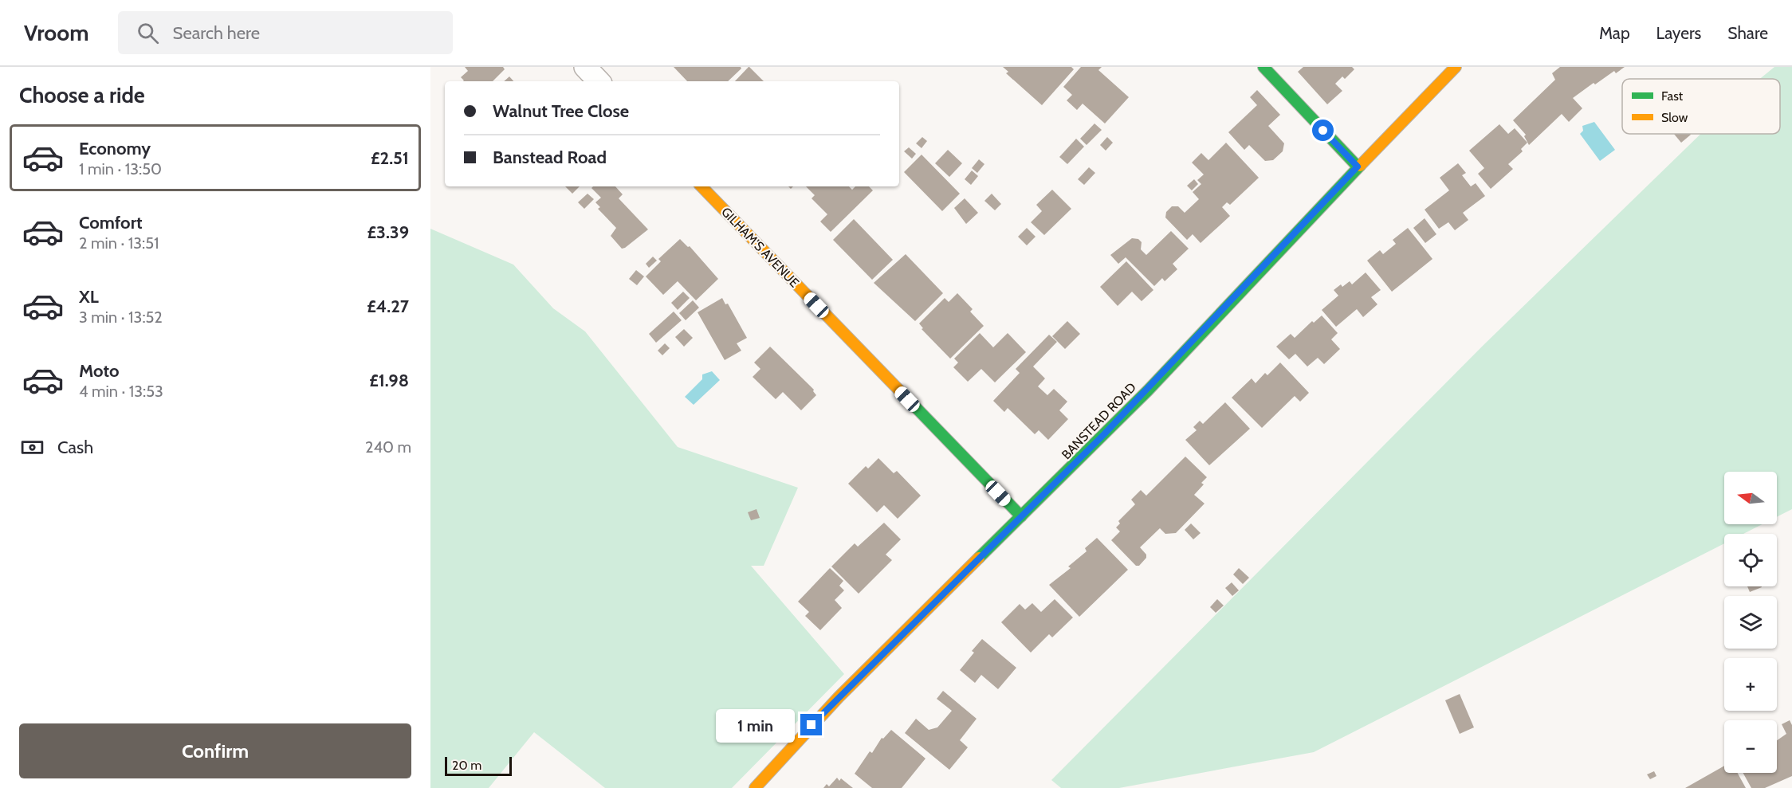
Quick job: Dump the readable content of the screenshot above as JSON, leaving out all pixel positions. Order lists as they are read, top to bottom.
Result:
{
  "streets": {
    "street": ["GILHAM'S AVENUE", "BANSTEAD ROAD"]
  },
  "crossings": [
    ["GILHAM'S AVENUE", "BANSTEAD ROAD"]
  ],
  "legend": ["Fast", "Slow"],
  "scale_bar": "20 m",
  "north": "left",
  "page": {
    "header": "Vroom",
    "search": "Search here",
    "nav": ["Map", "Layers", "Share"],
    "heading": "Choose a ride",
    "banner": ["Walnut Tree Close", "Banstead Road"],
    "list": [
      {
        "name": "Economy",
        "note": "1 min · 13:50",
        "value": "£2.51"
      },
      {
        "name": "Comfort",
        "note": "2 min · 13:51",
        "value": "£3.39"
      },
      {
        "name": "XL",
        "note": "3 min · 13:52",
        "value": "£4.27"
      },
      {
        "name": "Moto",
        "note": "4 min · 13:53",
        "value": "£1.98"
      }
    ],
    "pay": ["Cash", "240 m"],
    "map_buttons": ["+", "−"],
    "bubble": "1 min",
    "buttons": "Confirm",
    "scale": "20 m"
  }
}
